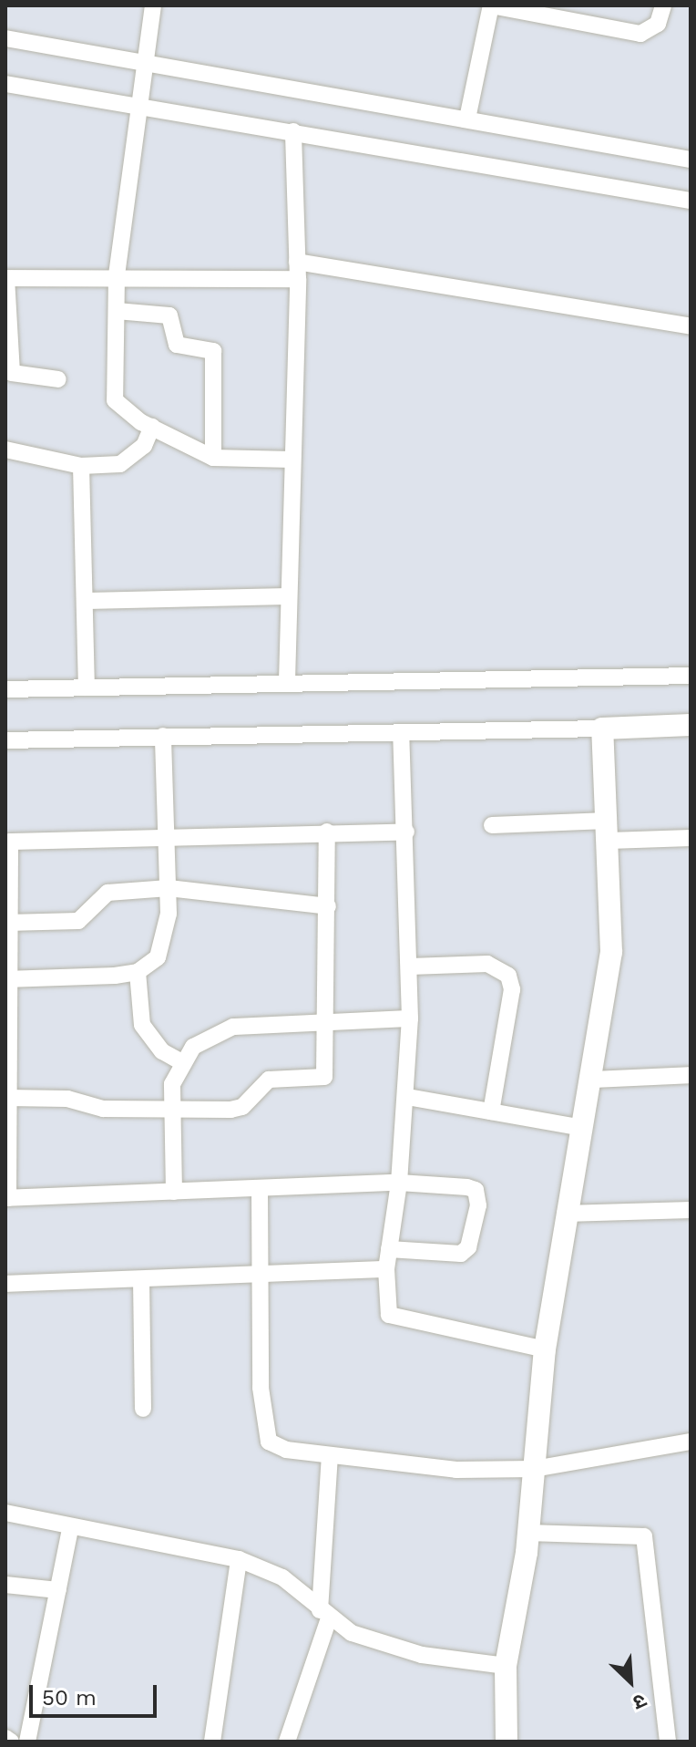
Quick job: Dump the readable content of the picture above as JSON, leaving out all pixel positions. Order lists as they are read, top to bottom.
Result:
{
  "scale_bar": "50 m",
  "north": "bottom right"
}
